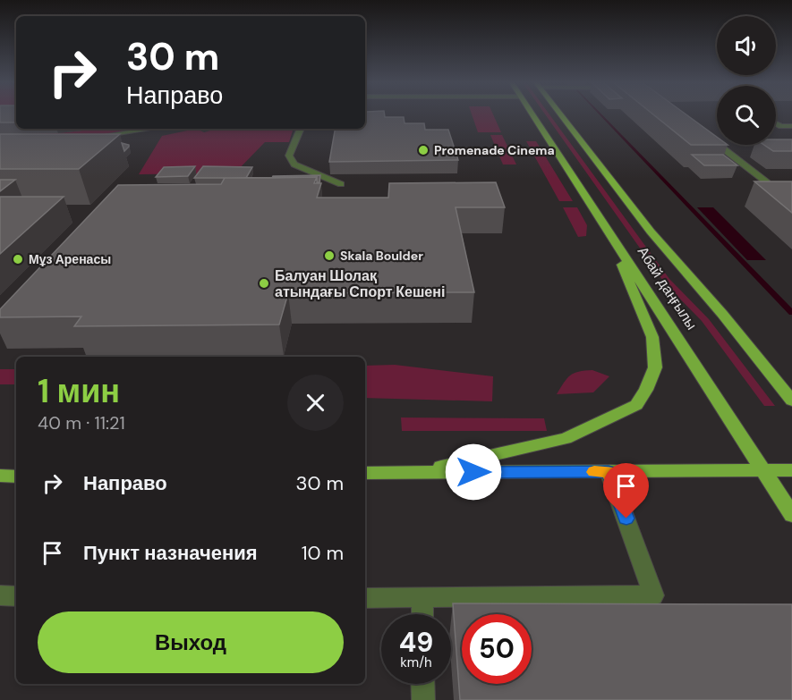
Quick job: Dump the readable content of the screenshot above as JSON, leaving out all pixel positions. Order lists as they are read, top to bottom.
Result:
{
  "streets": {
    "main road": ["Абай даңғылы"]
  },
  "places": [
    "Promenade Cinema",
    "Skala Boulder",
    "Мұз Аренасы",
    "Балуан Шолақ атындағы Спорт Кешені"
  ],
  "page": {
    "turn": ["30 m", "Направо"],
    "heading": ["1 мин", "40 m · 11:21"],
    "list": [
      {
        "name": "Направо",
        "value": "30 m"
      },
      {
        "name": "Пункт назначения",
        "value": "10 m"
      }
    ],
    "buttons": "Выход",
    "speed": "49 km/h",
    "limit": "50"
  }
}
